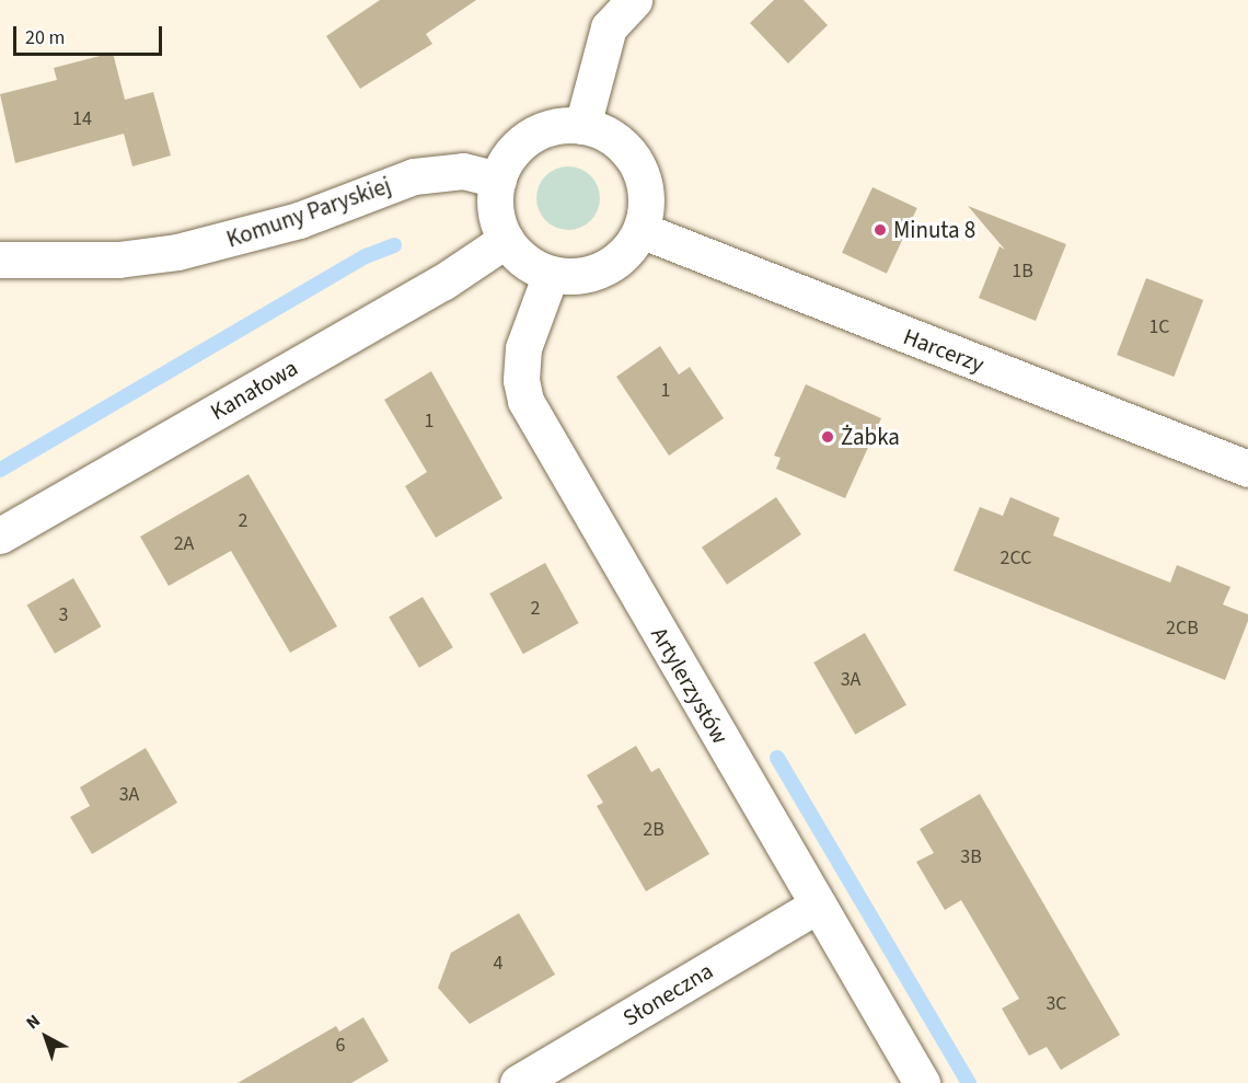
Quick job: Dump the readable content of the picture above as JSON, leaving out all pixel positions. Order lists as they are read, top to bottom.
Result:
{
  "streets": {
    "street": [
      "Komuny Paryskiej",
      "Harcerzy",
      "Kanałowa",
      "Artylerzystów",
      "Słoneczna"
    ]
  },
  "crossings": [
    ["Komuny Paryskiej", "Harcerzy"],
    ["Komuny Paryskiej", "Kanałowa"],
    ["Komuny Paryskiej", "Artylerzystów"],
    ["Harcerzy", "Kanałowa"],
    ["Harcerzy", "Artylerzystów"],
    ["Kanałowa", "Artylerzystów"],
    ["Artylerzystów", "Słoneczna"]
  ],
  "places": ["Minuta 8", "Żabka"],
  "house_numbers": [
    "14",
    "1B",
    "1C",
    "1",
    "1",
    "2",
    "2A",
    "2CC",
    "2",
    "3",
    "2CB",
    "3A",
    "3A",
    "2B",
    "3B",
    "4",
    "3C",
    "6"
  ],
  "scale_bar": "20 m",
  "north": "top left"
}
